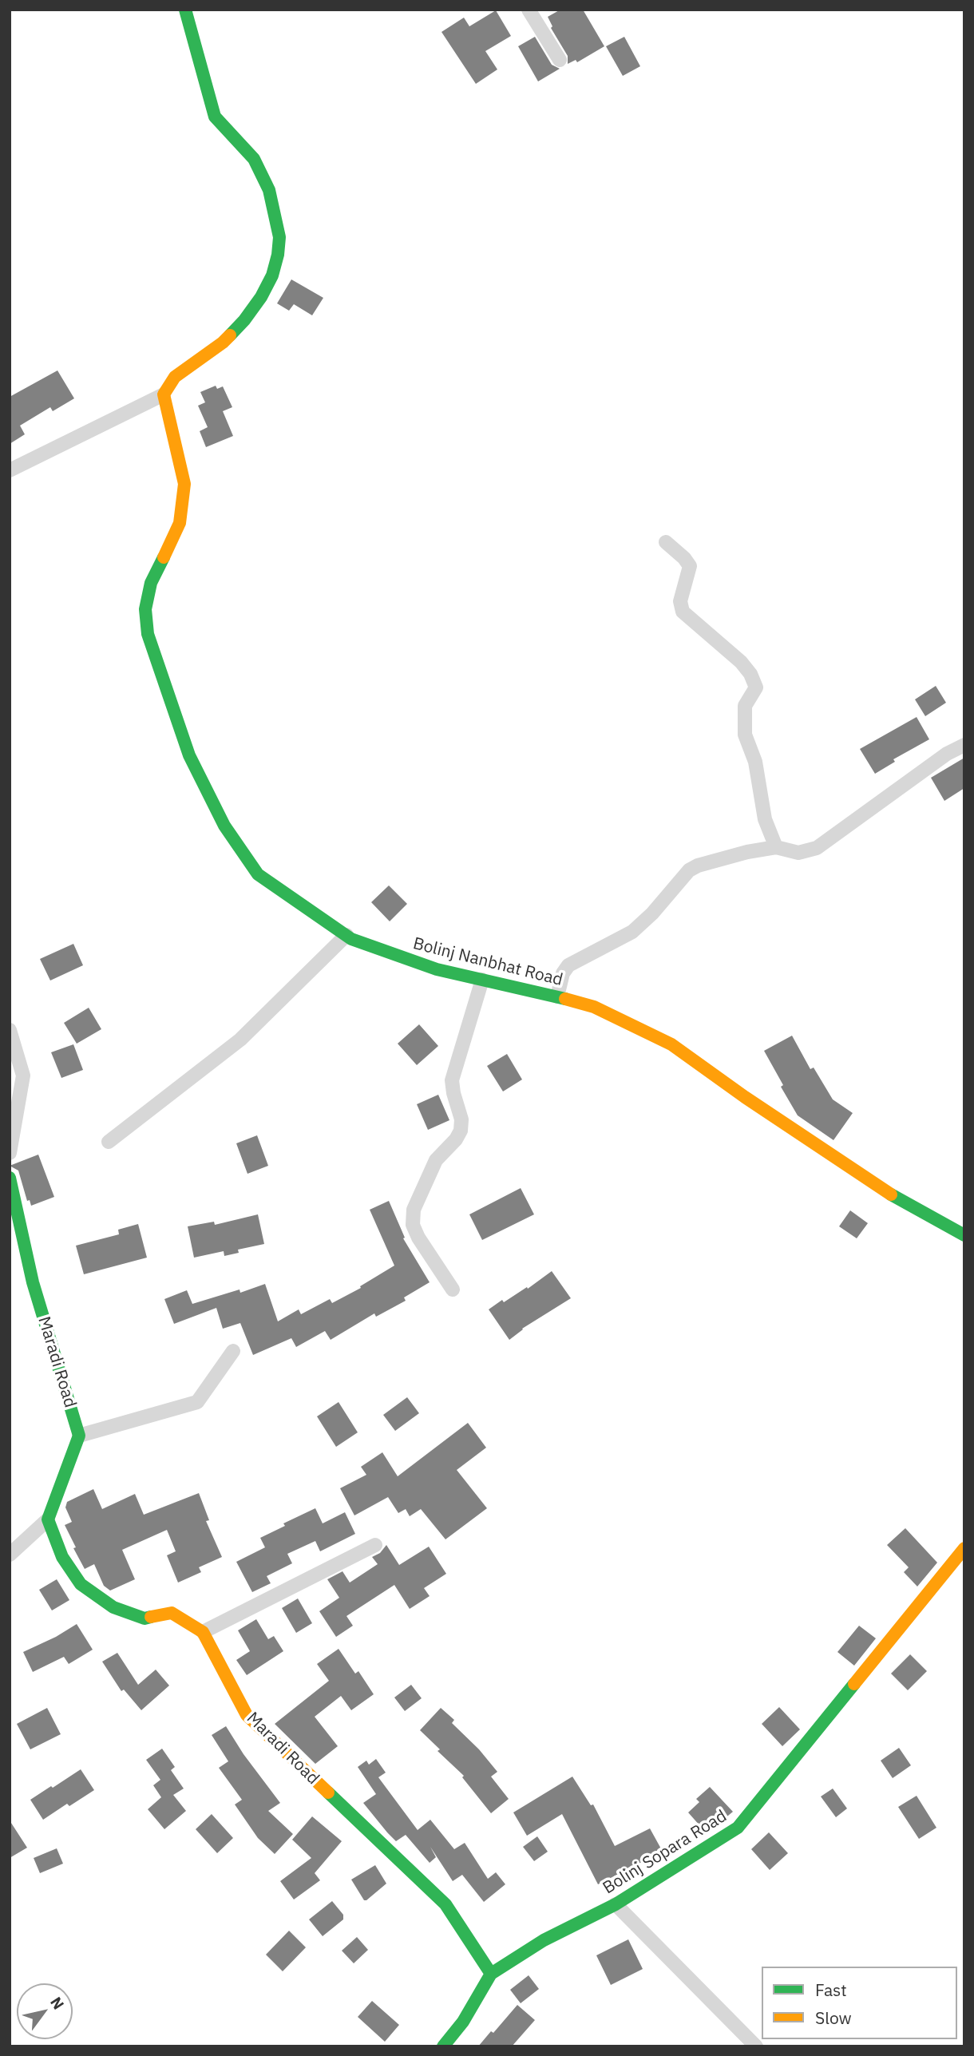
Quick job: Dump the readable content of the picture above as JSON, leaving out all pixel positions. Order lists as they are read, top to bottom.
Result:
{
  "streets": {
    "street": ["Bolinj Nanbhat Road", "Maradi Road", "Bolinj Sopara Road"]
  },
  "crossings": [
    ["Maradi Road", "Bolinj Sopara Road"]
  ],
  "legend": ["Fast", "Slow"],
  "north": "top right"
}
